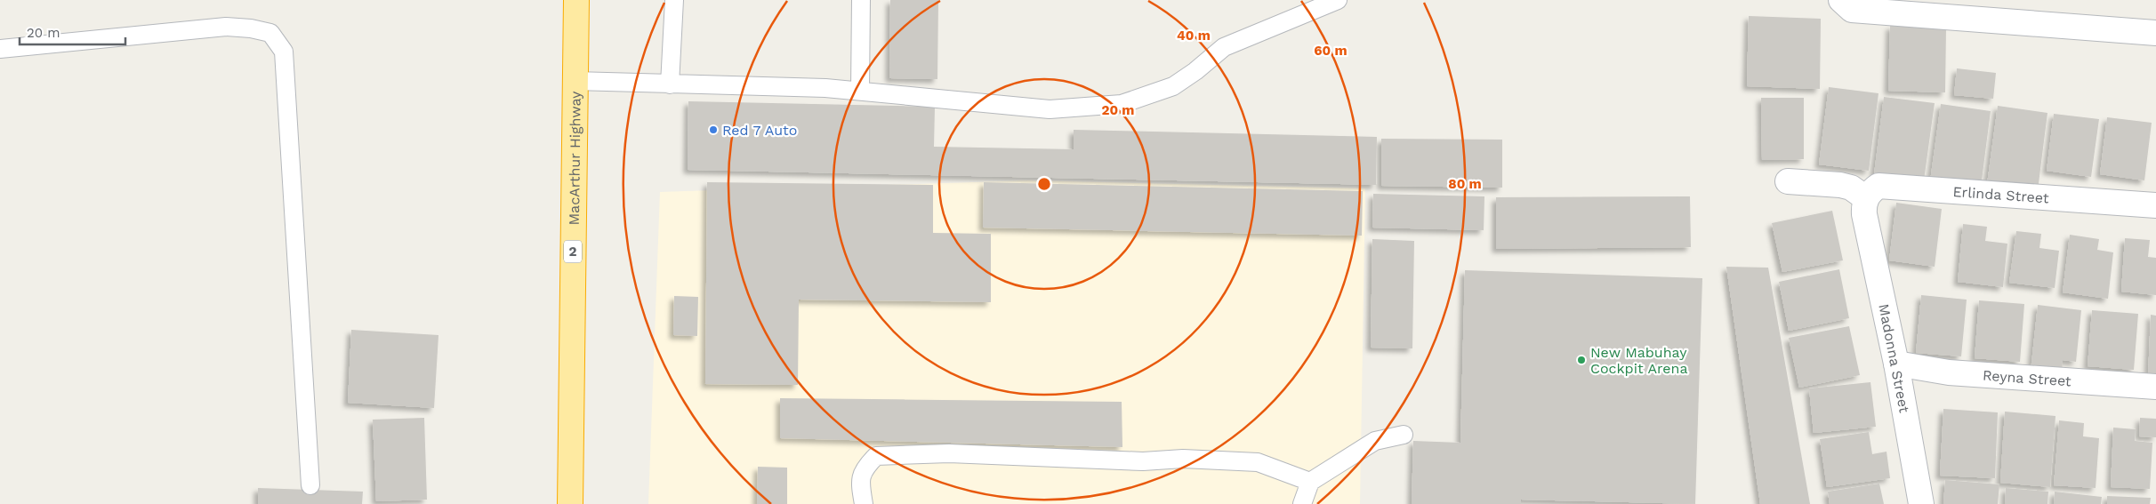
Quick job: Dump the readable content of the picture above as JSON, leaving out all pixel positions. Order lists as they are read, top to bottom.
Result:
{
  "streets": {
    "highway": ["MacArthur Highway", "2"],
    "street": ["Erlinda Street", "Madonna Street", "Reyna Street"]
  },
  "crossings": [
    ["Erlinda Street", "Madonna Street"],
    ["Madonna Street", "Reyna Street"]
  ],
  "places": ["Red 7 Auto", "New Mabuhay Cockpit Arena"],
  "scale_bar": "20 m",
  "rings": [
    "40 m",
    "60 m",
    "20 m",
    "80 m"
  ]
}
